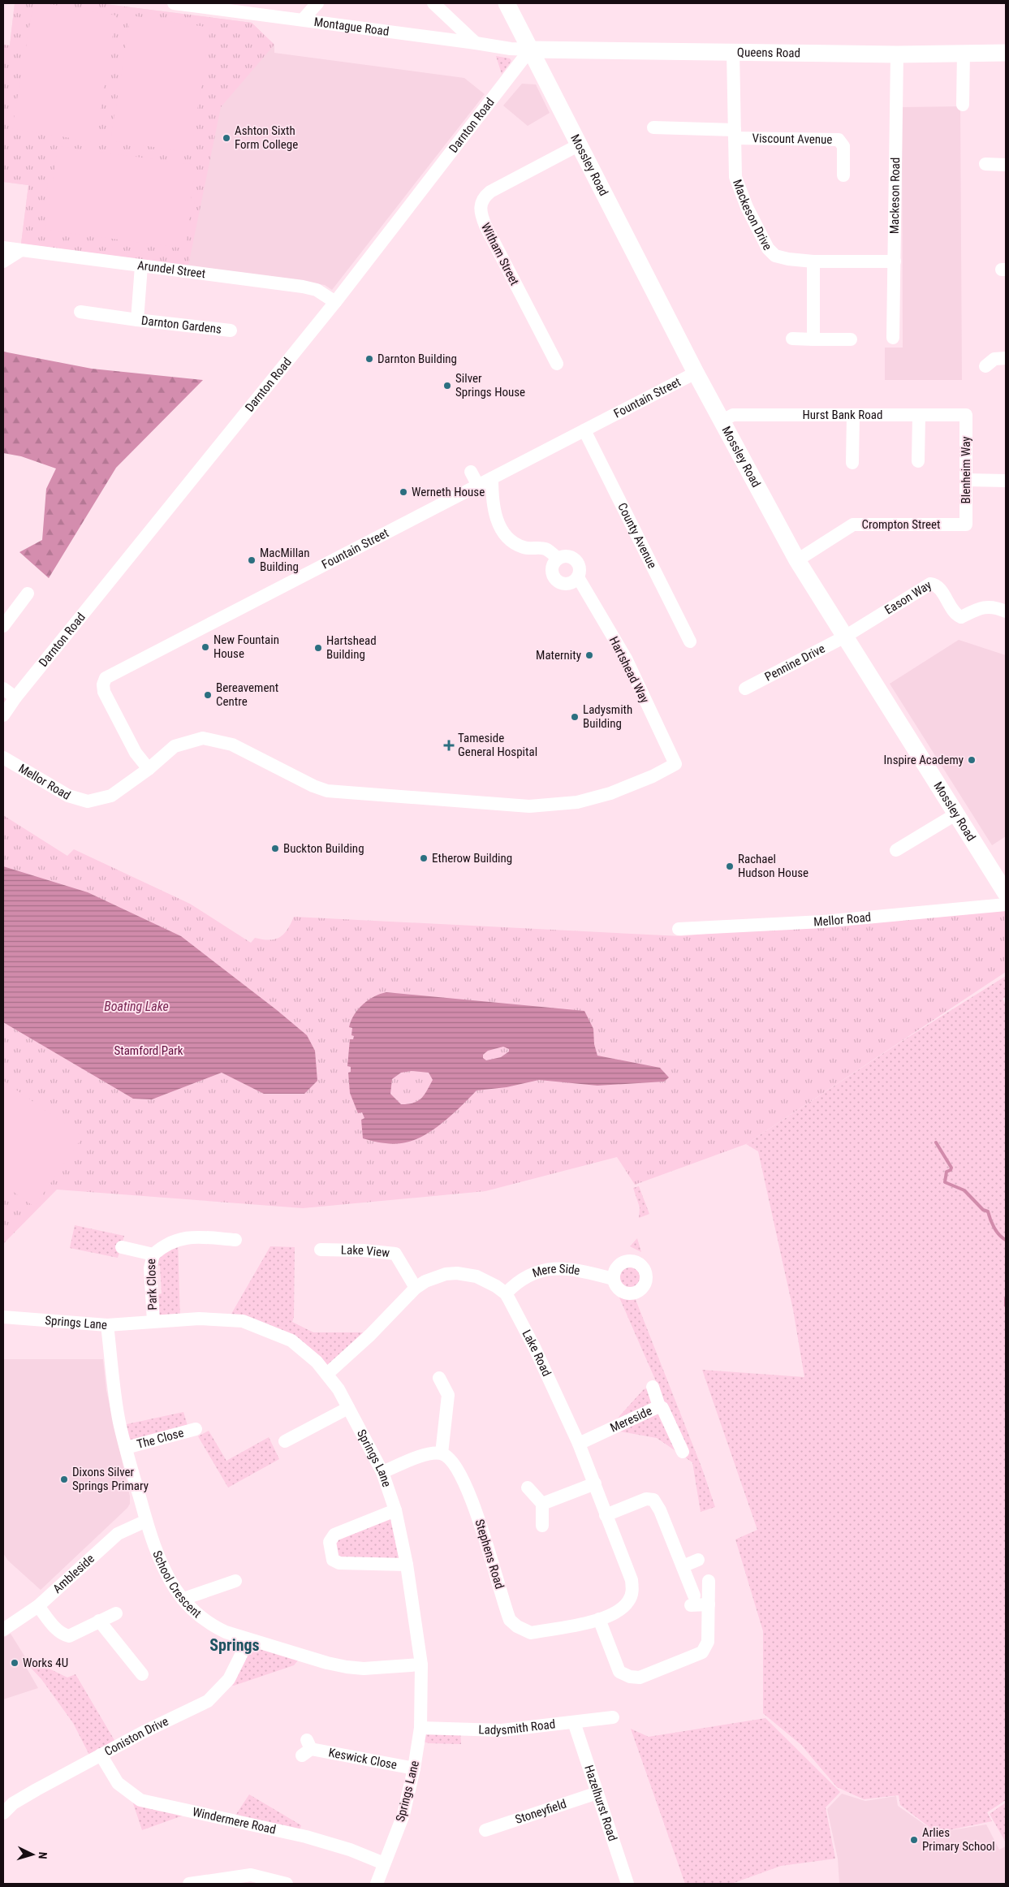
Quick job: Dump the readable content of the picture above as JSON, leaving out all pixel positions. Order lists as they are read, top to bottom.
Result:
{
  "streets": {
    "main road": ["Queens Road", "Mossley Road"],
    "street": [
      "Montague Road",
      "Darnton Road",
      "Viscount Avenue",
      "Mackeson Road",
      "Mackeson Drive",
      "Witham Street",
      "Arundel Street",
      "Darnton Gardens",
      "Fountain Street",
      "Hurst Bank Road",
      "Blenheim Way",
      "Crompton Street",
      "County Avenue",
      "Eason Way",
      "Pennine Drive",
      "Hartshead Way",
      "Mellor Road",
      "Lake View",
      "Mere Side",
      "Park Close",
      "Springs Lane",
      "Lake Road",
      "Mereside",
      "The Close",
      "Stephens Road",
      "Ambleside",
      "School Crescent",
      "Ladysmith Road",
      "Coniston Drive",
      "Keswick Close",
      "Hazelhurst Road",
      "Stoneyfield",
      "Windermere Road"
    ]
  },
  "crossings": [
    ["Montague Road", "Queens Road"],
    ["Montague Road", "Darnton Road"],
    ["Montague Road", "Mossley Road"],
    ["Queens Road", "Darnton Road"],
    ["Queens Road", "Mossley Road"],
    ["Queens Road", "Mackeson Road"],
    ["Queens Road", "Mackeson Drive"],
    ["Darnton Road", "Mossley Road"],
    ["Darnton Road", "Arundel Street"],
    ["Viscount Avenue", "Mackeson Drive"],
    ["Mossley Road", "Witham Street"],
    ["Mossley Road", "Fountain Street"],
    ["Mossley Road", "Hurst Bank Road"],
    ["Mossley Road", "Crompton Street"],
    ["Mossley Road", "Eason Way"],
    ["Mossley Road", "Pennine Drive"],
    ["Mackeson Road", "Mackeson Drive"],
    ["Arundel Street", "Darnton Gardens"],
    ["Fountain Street", "County Avenue"],
    ["Fountain Street", "Hartshead Way"],
    ["Fountain Street", "Mellor Road"],
    ["Hurst Bank Road", "Blenheim Way"],
    ["Blenheim Way", "Crompton Street"],
    ["Eason Way", "Pennine Drive"],
    ["Hartshead Way", "Mellor Road"],
    ["Lake View", "Lake Road"],
    ["Mere Side", "Lake Road"],
    ["Park Close", "Springs Lane"],
    ["Springs Lane", "Lake Road"],
    ["Springs Lane", "School Crescent"],
    ["Springs Lane", "Ladysmith Road"],
    ["Springs Lane", "Keswick Close"],
    ["Springs Lane", "Windermere Road"],
    ["Lake Road", "Mereside"],
    ["Lake Road", "Stephens Road"],
    ["The Close", "School Crescent"],
    ["Ambleside", "School Crescent"],
    ["School Crescent", "Coniston Drive"],
    ["Ladysmith Road", "Hazelhurst Road"],
    ["Coniston Drive", "Windermere Road"],
    ["Hazelhurst Road", "Stoneyfield"]
  ],
  "districts": ["Springs"],
  "water": ["Boating Lake"],
  "parks": ["Stamford Park"],
  "places": {
    "other": [
      "Ashton Sixth Form College",
      "Darnton Building",
      "Silver Springs House",
      "Werneth House",
      "MacMillan Building",
      "New Fountain House",
      "Hartshead Building",
      "Maternity",
      "Bereavement Centre",
      "Ladysmith Building",
      "Inspire Academy",
      "Buckton Building",
      "Etherow Building",
      "Rachael Hudson House",
      "Dixons Silver Springs Primary",
      "Works 4U",
      "Arlies Primary School"
    ],
    "health": ["Tameside General Hospital"]
  },
  "north": "right"
}
